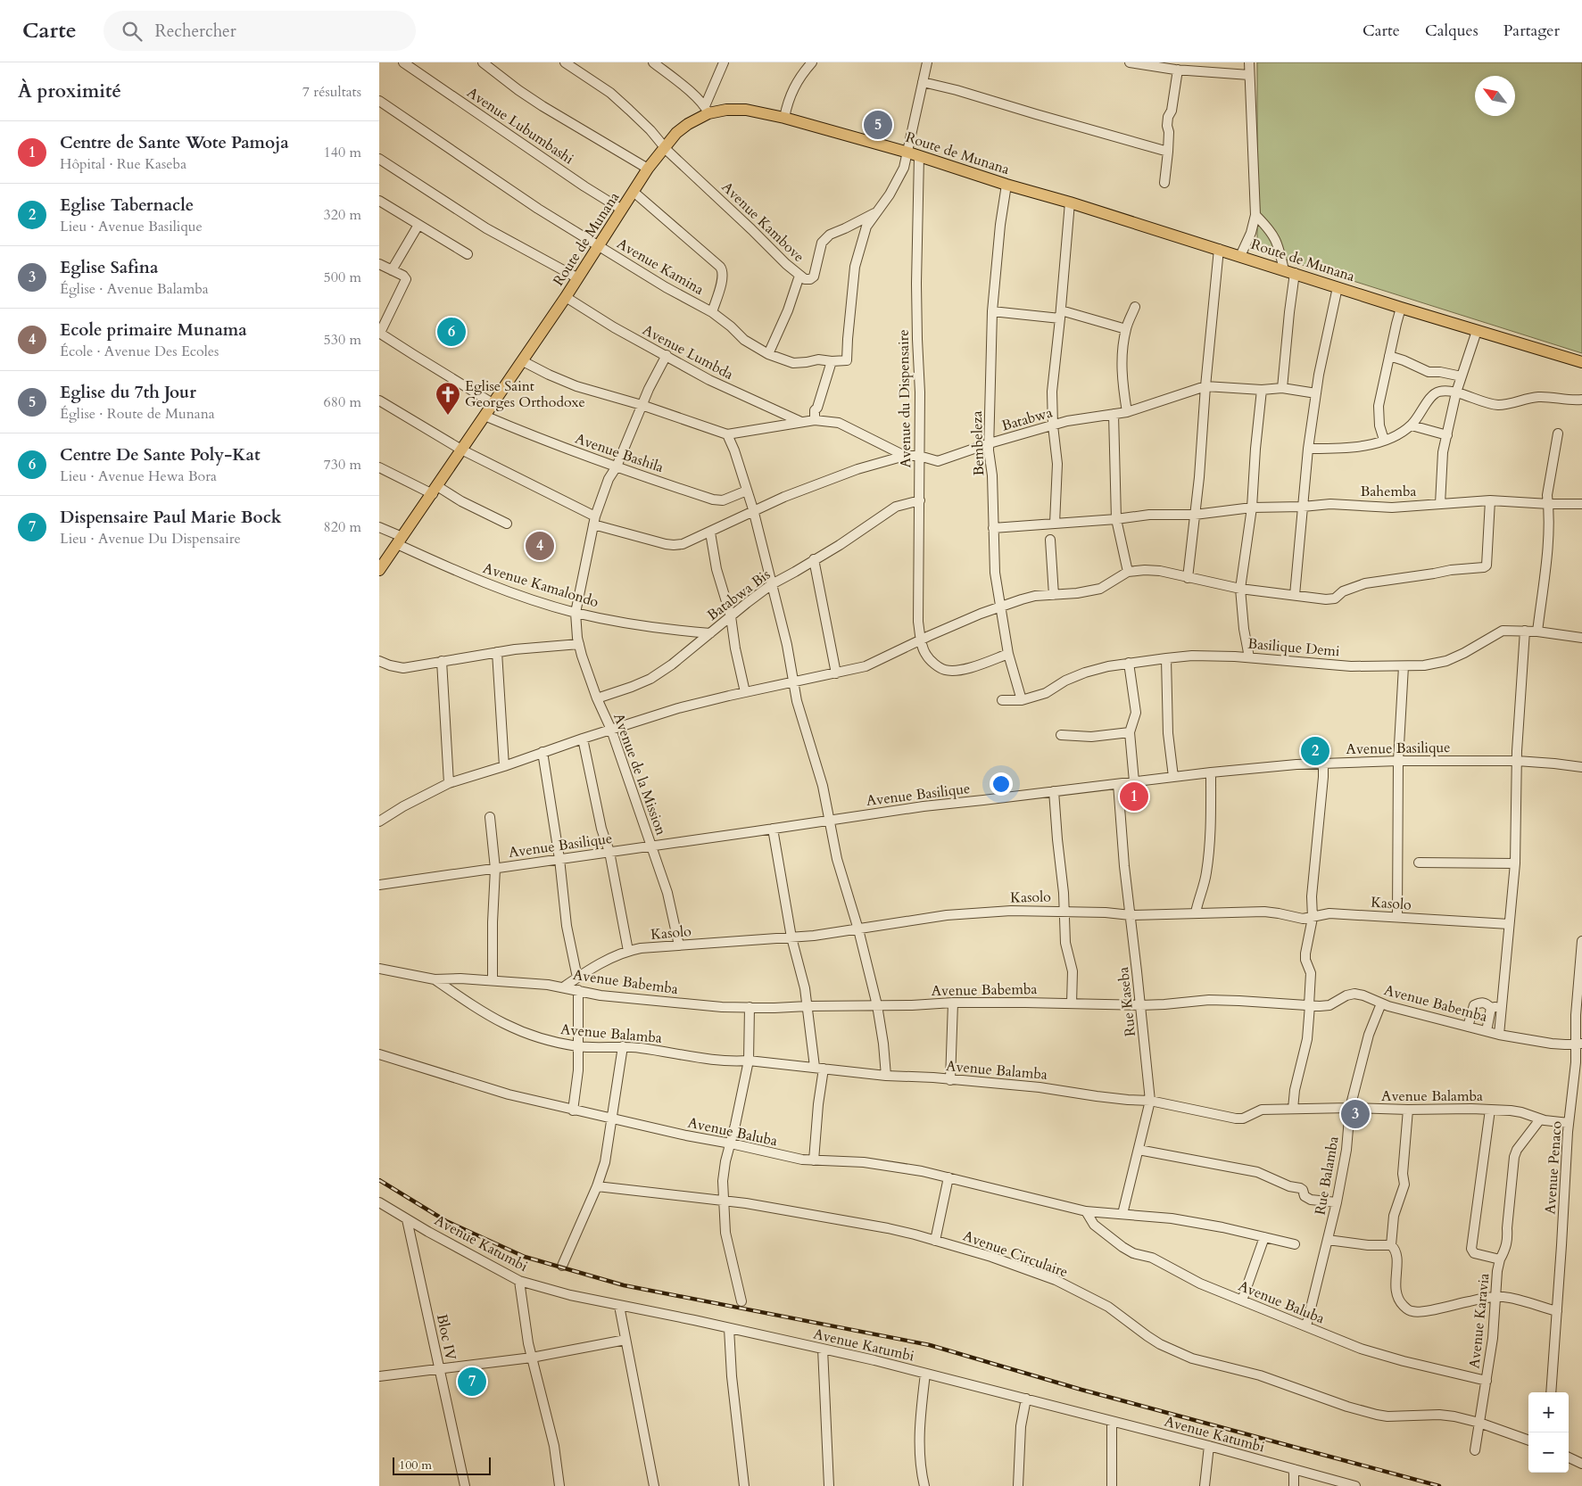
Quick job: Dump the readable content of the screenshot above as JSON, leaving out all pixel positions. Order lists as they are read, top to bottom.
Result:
{
  "streets": {
    "main road": ["Route de Munana"],
    "street": [
      "Avenue Lubumbashi",
      "Avenue Kambove",
      "Avenue Kamina",
      "Avenue Lumbda",
      "Avenue du Dispensaire",
      "Batabwa",
      "Bembeleza",
      "Avenue Bashila",
      "Bahemba",
      "Avenue Kamalondo",
      "Batabwa Bis",
      "Basilique Demi",
      "Avenue Basilique",
      "Avenue de la Mission",
      "Kasolo",
      "Avenue Babemba",
      "Rue Kaseba",
      "Avenue Balamba",
      "Avenue Baluba",
      "Avenue Penaco",
      "Rue Balamba",
      "Avenue Katumbi",
      "Avenue Circulaire",
      "Avenue Karavia",
      "Bloc IV"
    ]
  },
  "crossings": [
    ["Avenue Lubumbashi", "Route de Munana"],
    ["Route de Munana", "Avenue Kambove"],
    ["Route de Munana", "Avenue Kamina"],
    ["Route de Munana", "Avenue Lumbda"],
    ["Route de Munana", "Avenue du Dispensaire"],
    ["Route de Munana", "Batabwa"],
    ["Route de Munana", "Bembeleza"],
    ["Route de Munana", "Avenue Bashila"],
    ["Route de Munana", "Avenue Kamalondo"],
    ["Avenue Kambove", "Avenue Kamina"],
    ["Avenue du Dispensaire", "Batabwa"],
    ["Avenue du Dispensaire", "Bembeleza"],
    ["Avenue du Dispensaire", "Batabwa Bis"],
    ["Batabwa", "Bembeleza"],
    ["Batabwa", "Avenue de la Mission"],
    ["Bembeleza", "Bahemba"],
    ["Bembeleza", "Basilique Demi"],
    ["Avenue Kamalondo", "Batabwa Bis"],
    ["Avenue Kamalondo", "Avenue de la Mission"],
    ["Batabwa Bis", "Avenue de la Mission"],
    ["Avenue Basilique", "Avenue de la Mission"],
    ["Avenue Basilique", "Rue Kaseba"],
    ["Avenue de la Mission", "Kasolo"],
    ["Kasolo", "Avenue Babemba"],
    ["Kasolo", "Rue Kaseba"],
    ["Avenue Babemba", "Rue Kaseba"],
    ["Avenue Babemba", "Avenue Balamba"],
    ["Avenue Babemba", "Avenue Penaco"],
    ["Avenue Babemba", "Rue Balamba"],
    ["Rue Kaseba", "Avenue Balamba"],
    ["Rue Kaseba", "Avenue Baluba"],
    ["Avenue Balamba", "Avenue Penaco"],
    ["Avenue Balamba", "Rue Balamba"],
    ["Avenue Balamba", "Avenue Karavia"],
    ["Avenue Baluba", "Rue Balamba"],
    ["Avenue Baluba", "Avenue Karavia"],
    ["Avenue Katumbi", "Bloc IV"],
    ["Avenue Circulaire", "Avenue Karavia"]
  ],
  "places": {
    "church": ["Eglise Saint Georges Orthodoxe"]
  },
  "scale_bar": "100 m",
  "north": "top left",
  "page": {
    "header": "Carte",
    "search": "Rechercher",
    "nav": ["Carte", "Calques", "Partager"],
    "heading": ["À proximité", "7 résultats"],
    "pins": [
      "5",
      "6",
      "4",
      "2",
      "1",
      "3",
      "7"
    ],
    "list": [
      {
        "mark": "1",
        "name": "Centre de Sante Wote Pamoja",
        "note": "Hôpital · Rue Kaseba",
        "value": "140 m"
      },
      {
        "mark": "2",
        "name": "Eglise Tabernacle",
        "note": "Lieu · Avenue Basilique",
        "value": "320 m"
      },
      {
        "mark": "3",
        "name": "Eglise Safina",
        "note": "Église · Avenue Balamba",
        "value": "500 m"
      },
      {
        "mark": "4",
        "name": "Ecole primaire Munama",
        "note": "École · Avenue Des Ecoles",
        "value": "530 m"
      },
      {
        "mark": "5",
        "name": "Eglise du 7th Jour",
        "note": "Église · Route de Munana",
        "value": "680 m"
      },
      {
        "mark": "6",
        "name": "Centre De Sante Poly-Kat",
        "note": "Lieu · Avenue Hewa Bora",
        "value": "730 m"
      },
      {
        "mark": "7",
        "name": "Dispensaire Paul Marie Bock",
        "note": "Lieu · Avenue Du Dispensaire",
        "value": "820 m"
      }
    ],
    "map_buttons": ["+", "−"],
    "scale": "100 m"
  }
}
